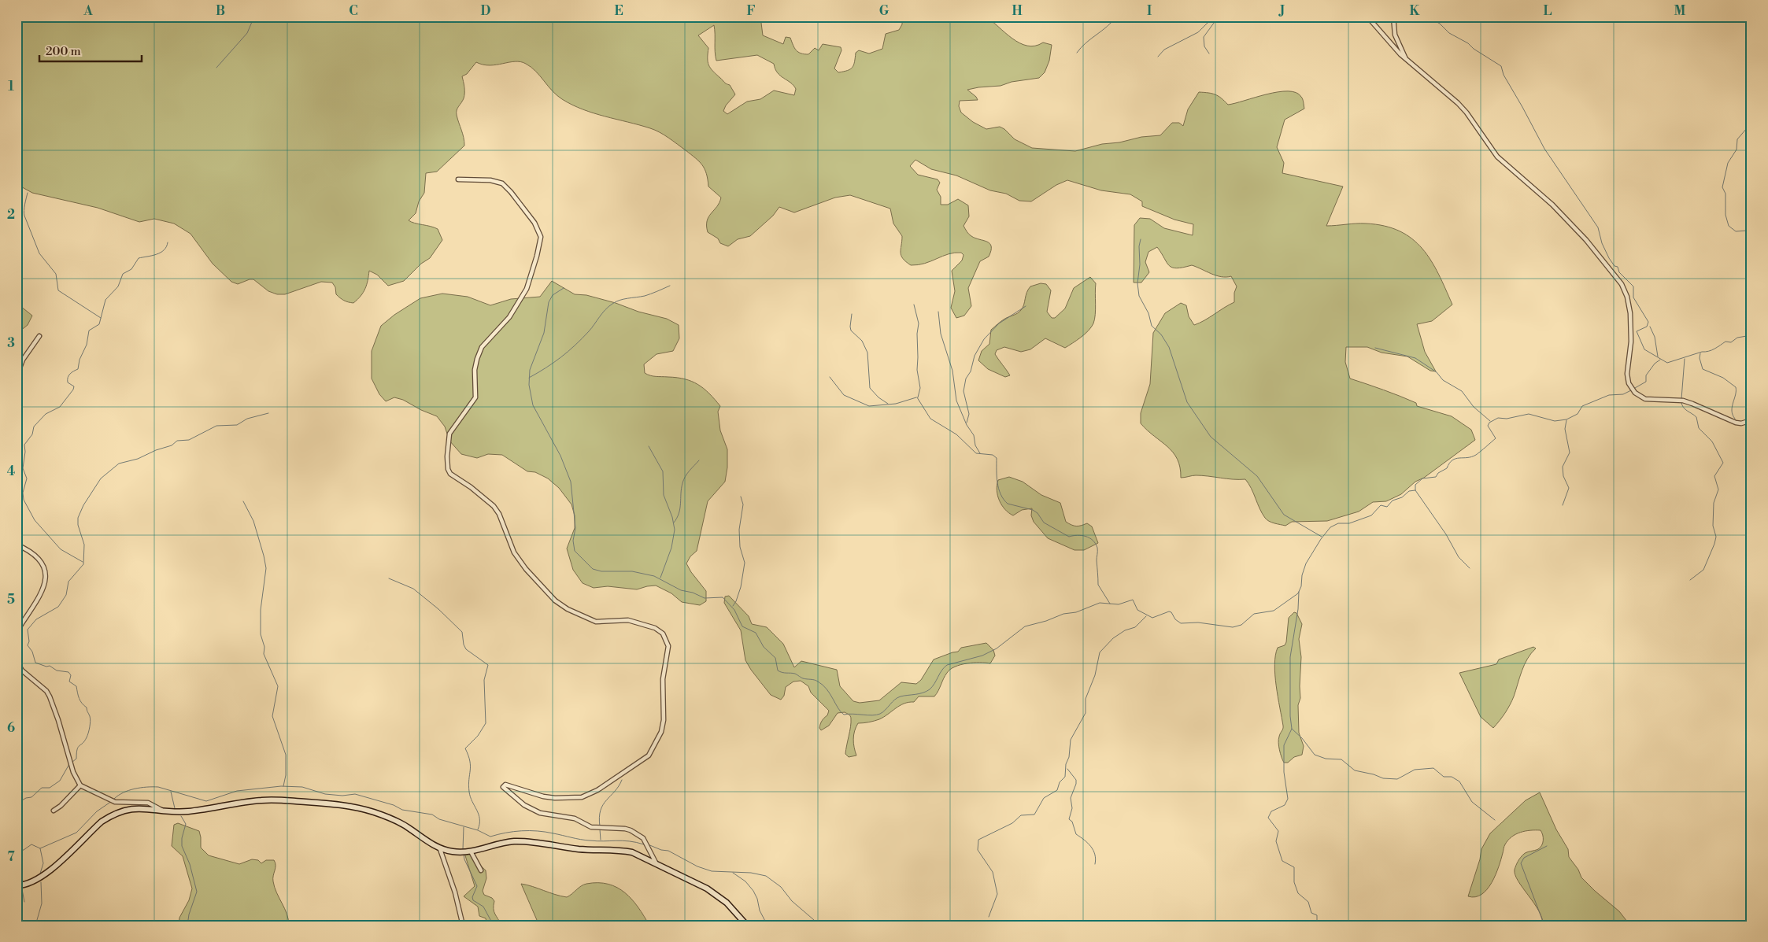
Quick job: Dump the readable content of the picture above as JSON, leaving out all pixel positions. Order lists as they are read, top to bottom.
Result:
{
  "scale_bar": "200 m",
  "grid": {
    "columns": [
      "A",
      "B",
      "C",
      "D",
      "E",
      "F",
      "G",
      "H",
      "I",
      "J",
      "K",
      "L",
      "M"
    ],
    "rows": [
      "1",
      "2",
      "3",
      "4",
      "5",
      "6",
      "7"
    ]
  }
}
